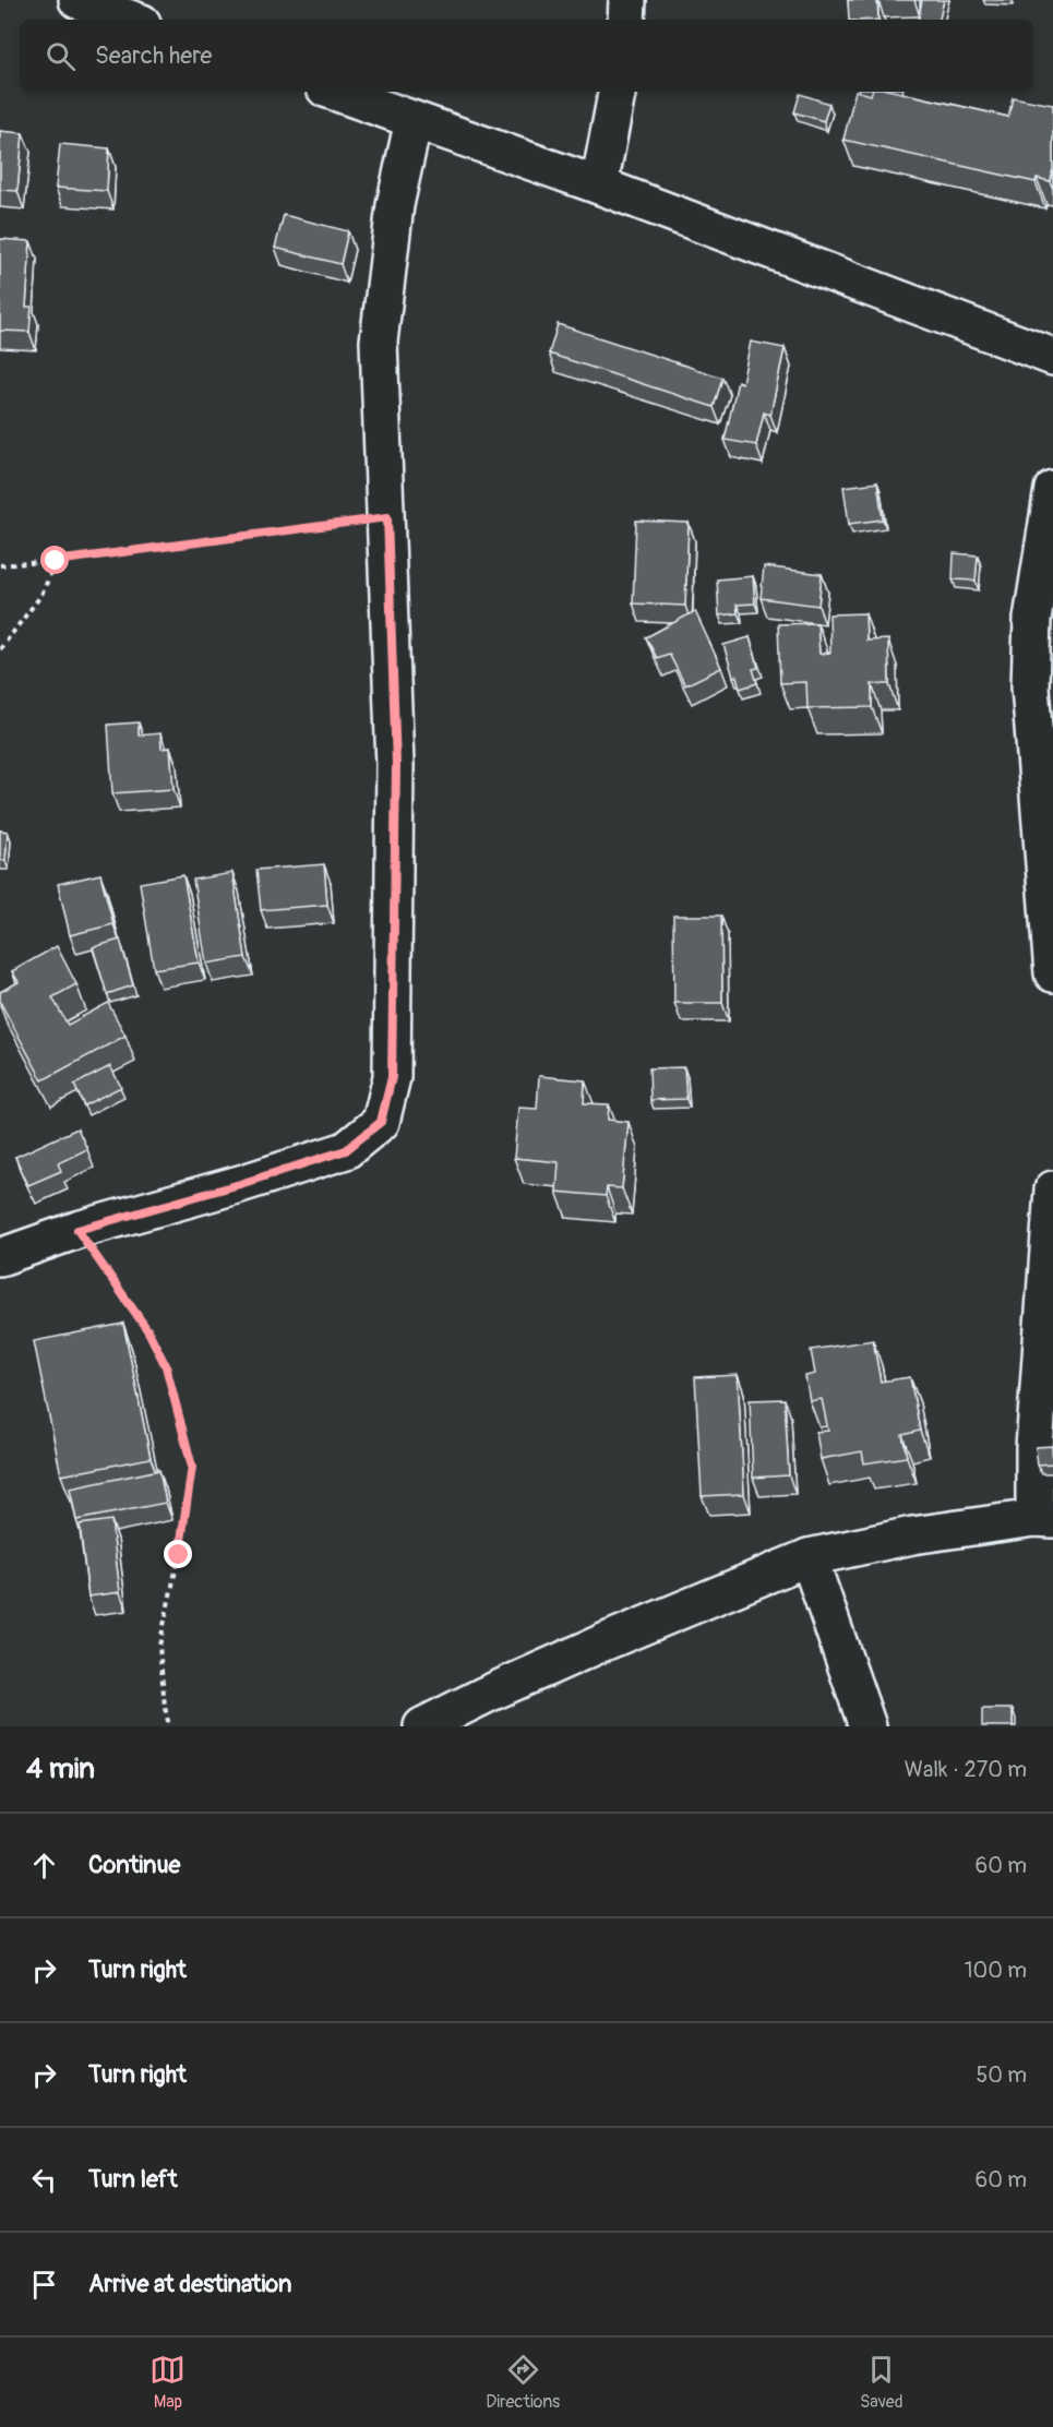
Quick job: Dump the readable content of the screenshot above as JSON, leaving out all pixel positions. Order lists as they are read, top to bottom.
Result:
{
  "page": {
    "search": "Search here",
    "heading": ["4 min", "Walk · 270 m"],
    "list": [
      ["Continue", "60 m"],
      ["Turn right", "100 m"],
      ["Turn right", "50 m"],
      ["Turn left", "60 m"],
      "Arrive at destination"
    ],
    "nav": ["Map", "Directions", "Saved"]
  }
}
